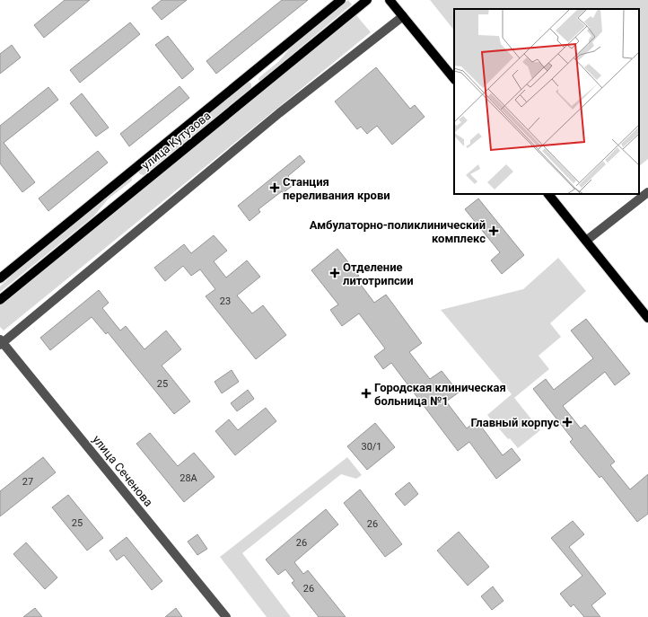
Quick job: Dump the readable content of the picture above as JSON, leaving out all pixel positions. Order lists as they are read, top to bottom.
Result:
{
  "streets": {
    "main road": ["улица Кутузова"],
    "street": ["улица Сеченова"]
  },
  "places": {
    "health": [
      "Станция переливания крови",
      "Амбулаторно-поликлинический комплекс",
      "Отделение литотрипсии",
      "Городская клиническая больница №1",
      "Главный корпус"
    ]
  },
  "house_numbers": [
    "23",
    "25",
    "30/1",
    "28А",
    "27",
    "25",
    "26",
    "26",
    "26"
  ]
}
